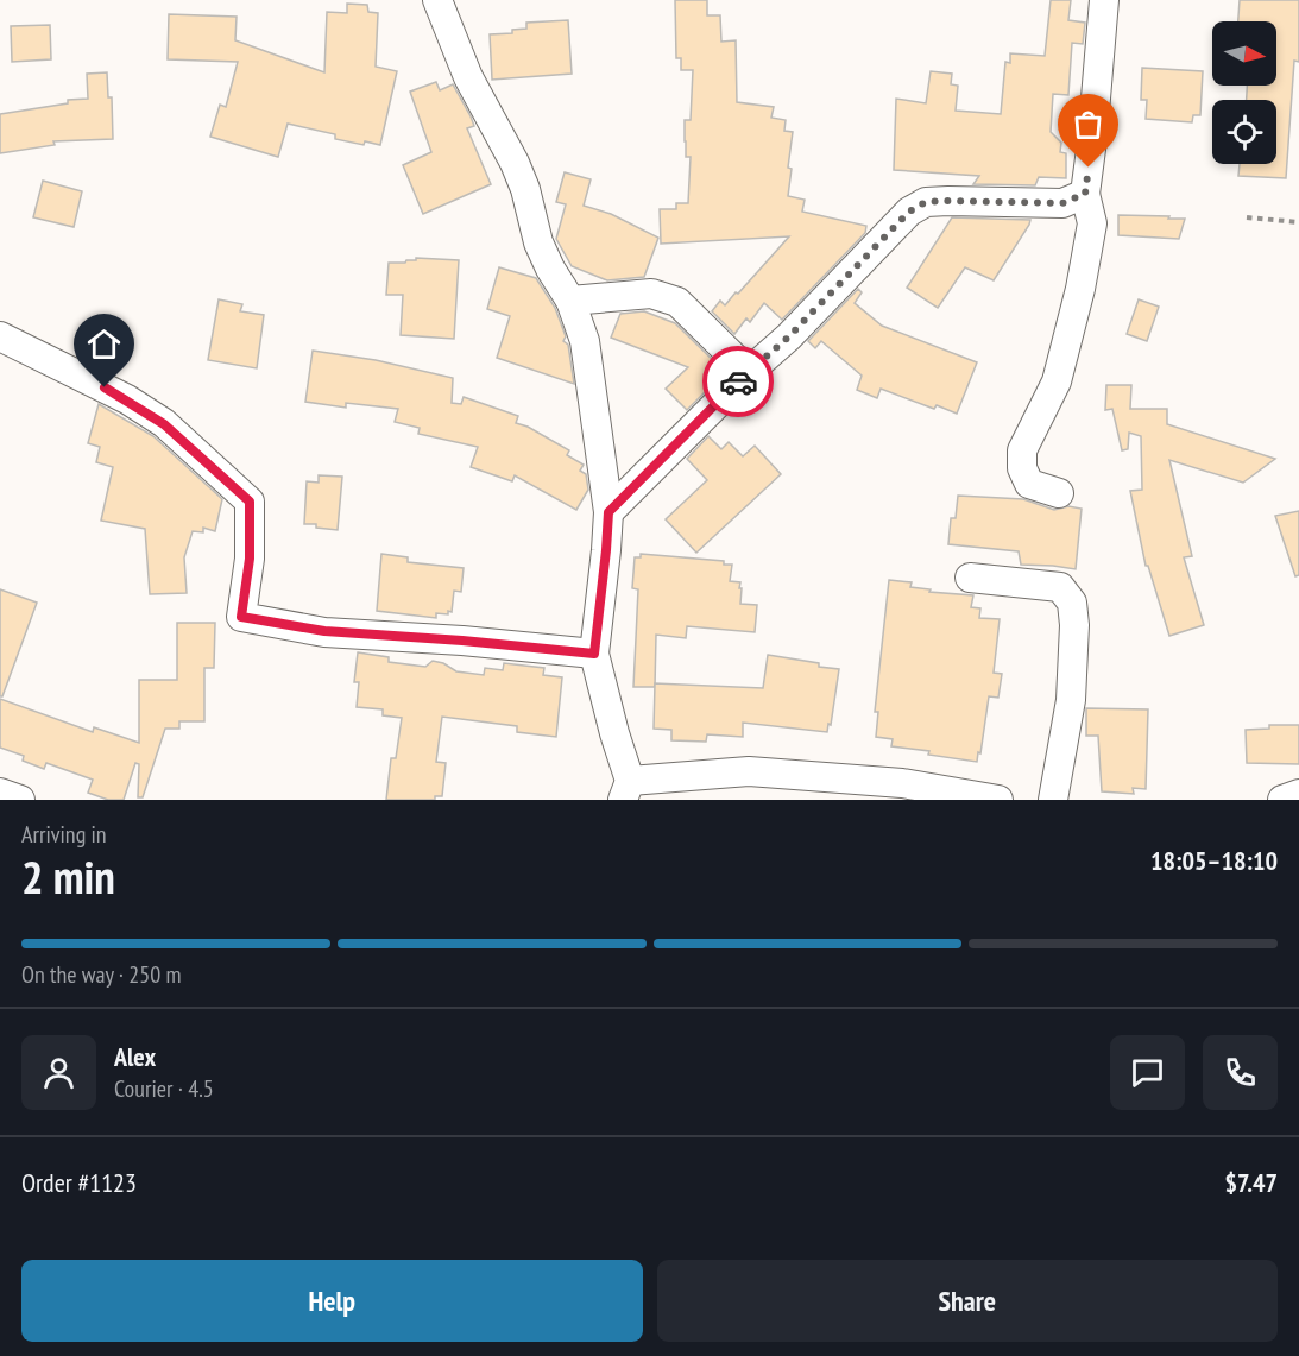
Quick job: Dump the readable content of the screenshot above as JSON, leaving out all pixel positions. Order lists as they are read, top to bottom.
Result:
{
  "north": "right",
  "page": {
    "heading": ["2 min", "Arriving in", "18:05–18:10"],
    "panel": [
      "Alex",
      "Courier · 4.5",
      "Order #1123",
      "$7.47"
    ],
    "bar": "On the way · 250 m",
    "buttons": ["Help", "Share"]
  }
}
